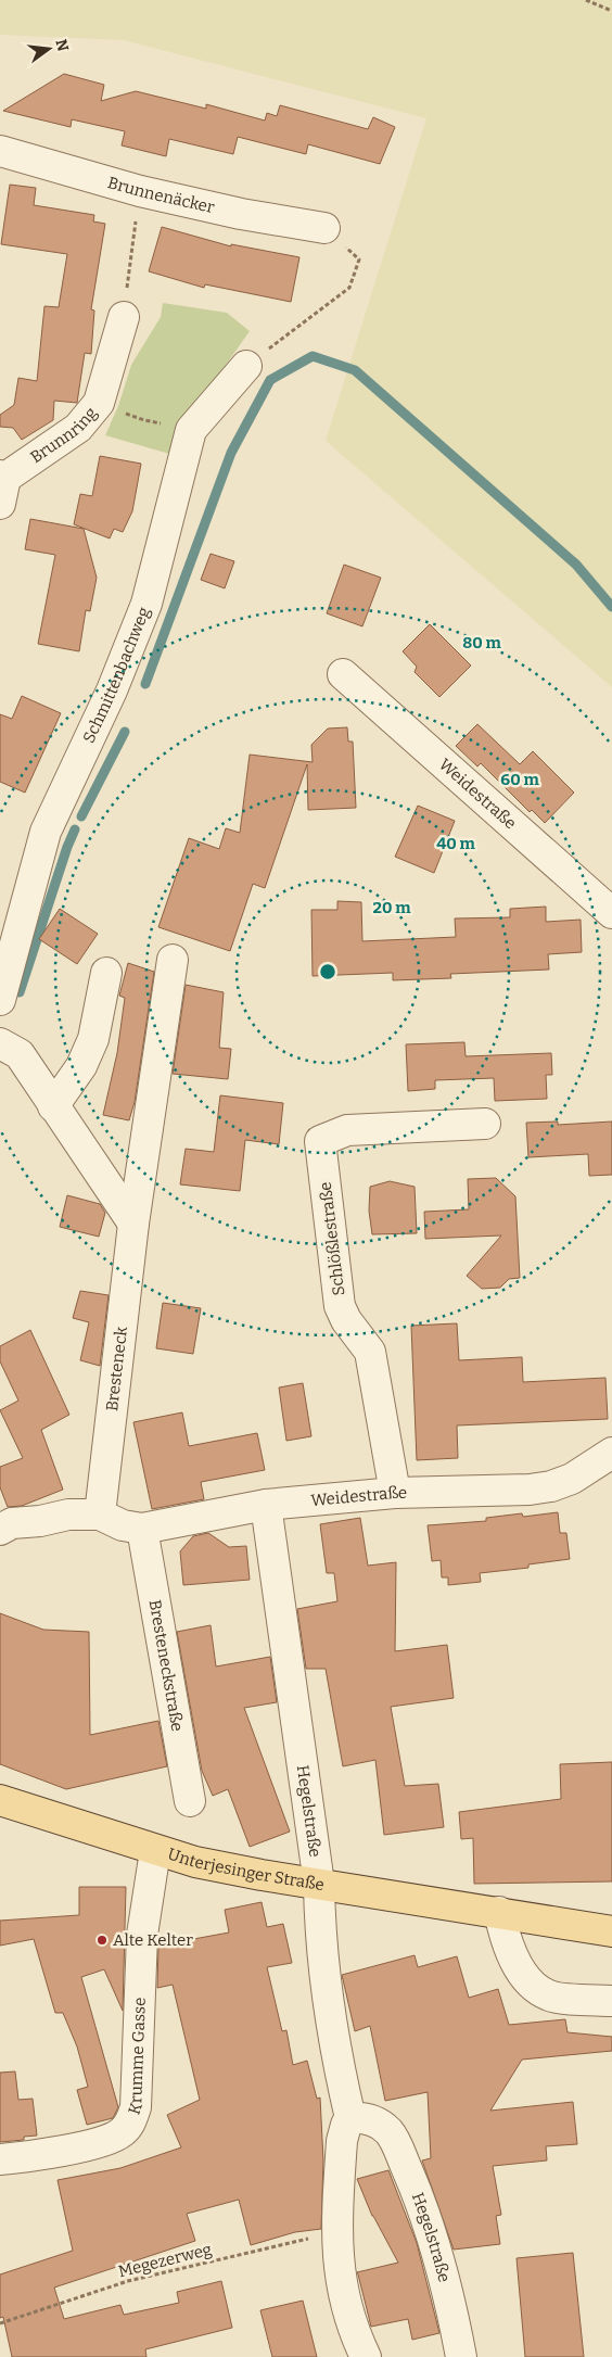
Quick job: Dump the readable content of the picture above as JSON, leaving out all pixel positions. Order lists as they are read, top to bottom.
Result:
{
  "streets": {
    "main road": ["Unterjesinger Straße"],
    "street": [
      "Brunnenäcker",
      "Brunnring",
      "Schmittenbachweg",
      "Weidestraße",
      "Schlößlestraße",
      "Bresteneck",
      "Bresteneckstraße",
      "Hegelstraße",
      "Krumme Gasse"
    ],
    "path": ["Megezerweg"]
  },
  "crossings": [
    ["Weidestraße", "Schlößlestraße"],
    ["Weidestraße", "Bresteneck"],
    ["Weidestraße", "Bresteneckstraße"],
    ["Weidestraße", "Hegelstraße"],
    ["Hegelstraße", "Unterjesinger Straße"],
    ["Unterjesinger Straße", "Krumme Gasse"]
  ],
  "places": ["Alte Kelter"],
  "north": "right",
  "rings": [
    "80 m",
    "60 m",
    "40 m",
    "20 m"
  ]
}
